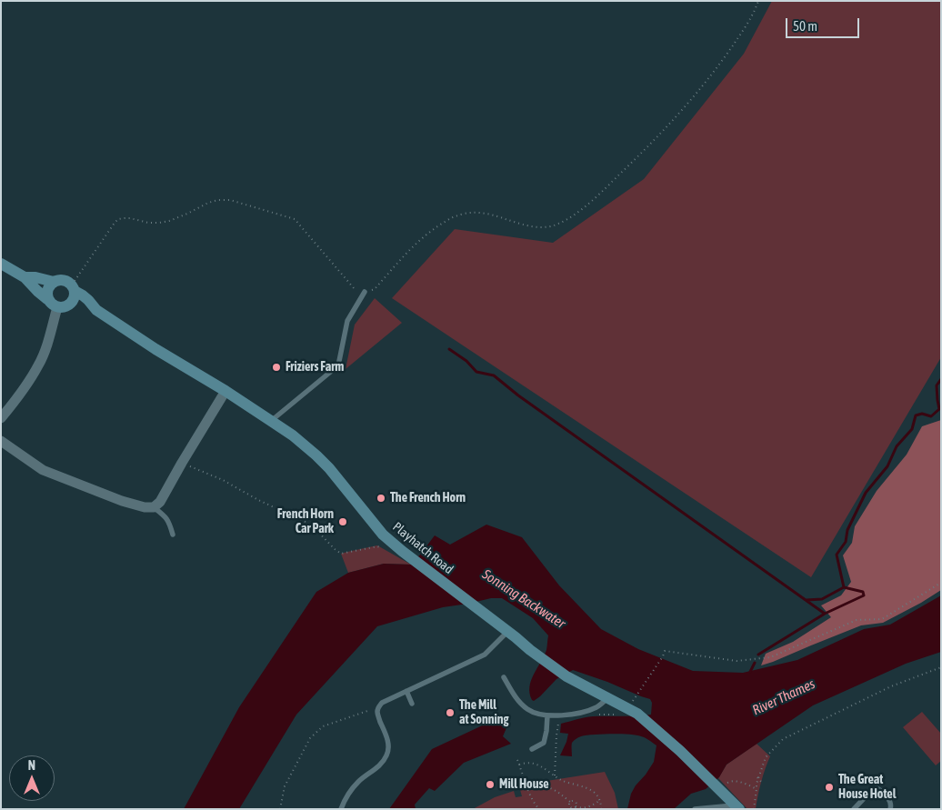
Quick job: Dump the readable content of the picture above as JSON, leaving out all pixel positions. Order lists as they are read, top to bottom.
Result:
{
  "streets": {
    "main road": ["Playhatch Road"]
  },
  "water": ["Sonning Backwater", "River Thames"],
  "places": [
    "Friziers Farm",
    "The French Horn",
    "French Horn Car Park",
    "The Mill at Sonning",
    "Mill House",
    "The Great House Hotel"
  ],
  "scale_bar": "50 m",
  "north": "top"
}
